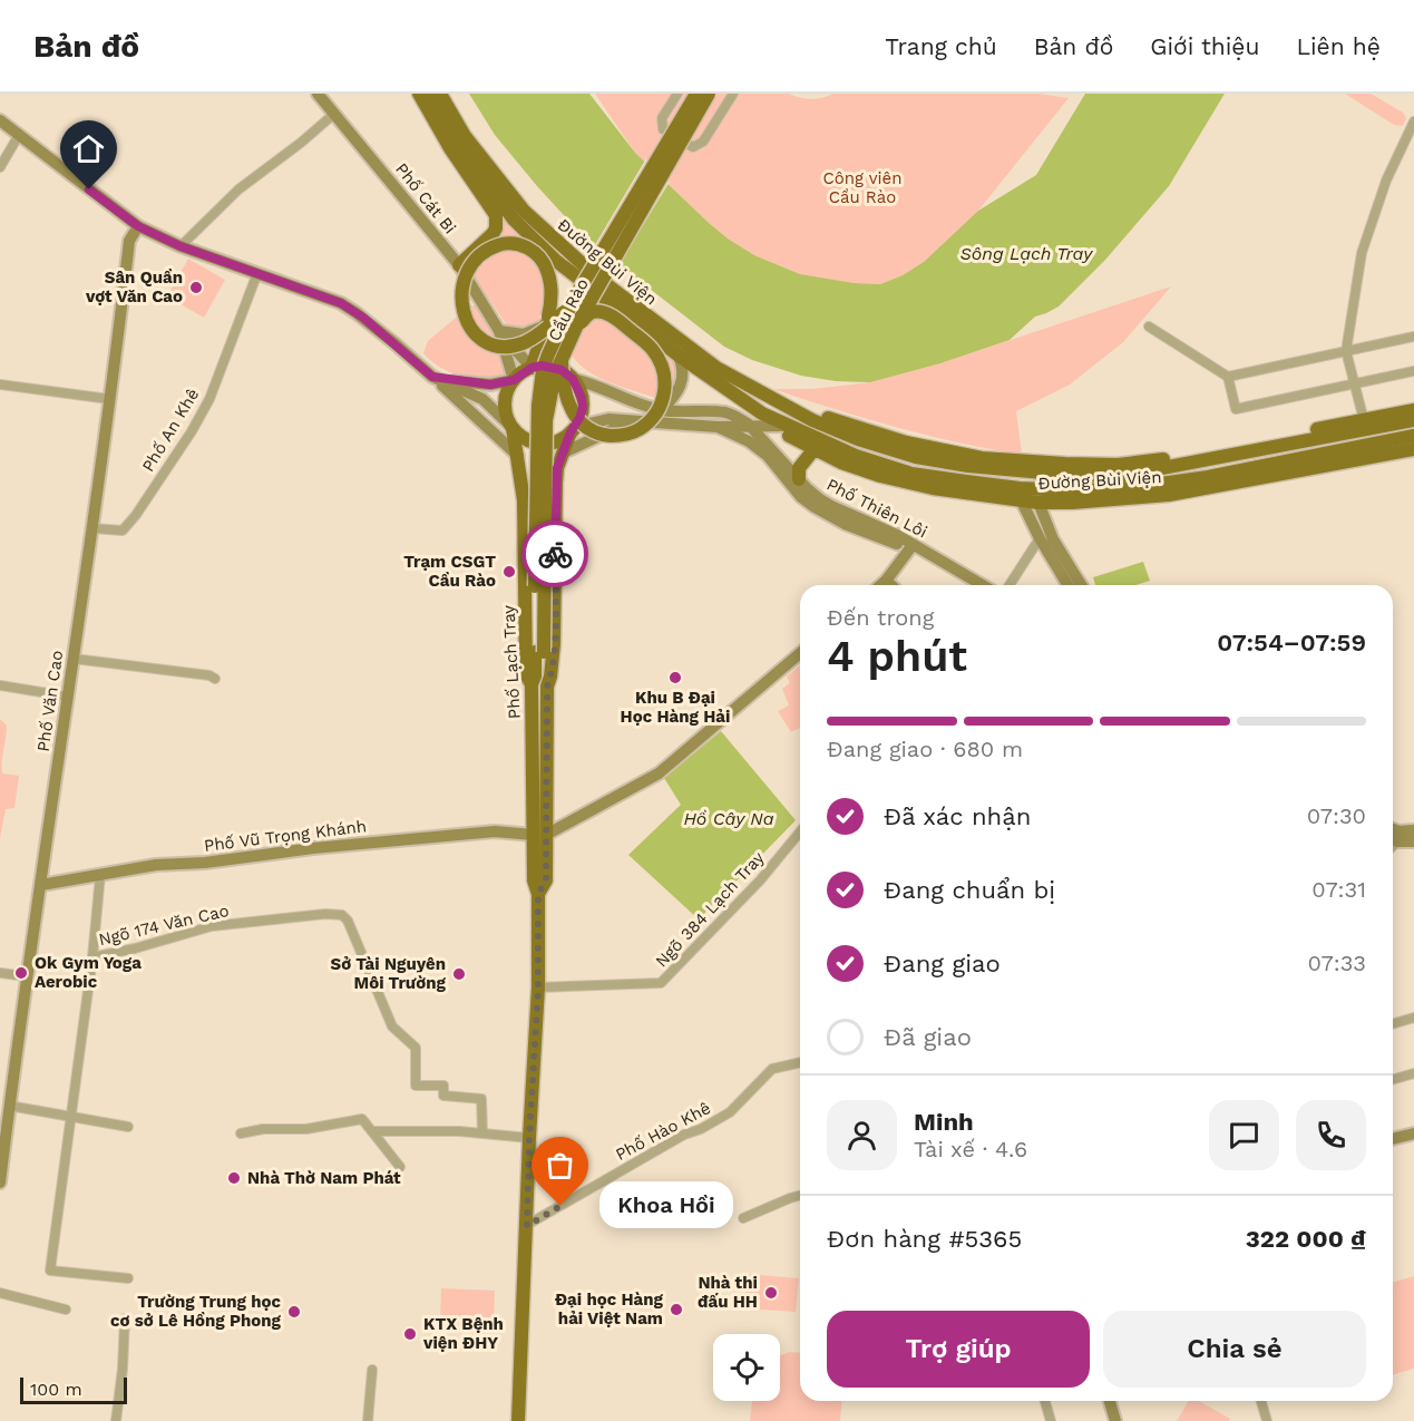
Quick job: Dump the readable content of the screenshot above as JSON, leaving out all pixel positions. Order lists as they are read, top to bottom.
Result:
{
  "streets": {
    "main road": ["Đường Bùi Viện", "Cầu Rào", "Phố Lạch Tray"],
    "street": [
      "Phố Cát Bi",
      "Phố An Khê",
      "Phố Thiên Lôi",
      "Phố Văn Cao",
      "Phố Vũ Trọng Khánh",
      "Ngõ 384 Lạch Tray",
      "Ngõ 174 Văn Cao",
      "Phố Hào Khê"
    ]
  },
  "crossings": [
    ["Phố Cát Bi", "Đường Bùi Viện"],
    ["Phố Cát Bi", "Phố Thiên Lôi"],
    ["Phố Cát Bi", "Phố Lạch Tray"],
    ["Cầu Rào", "Phố Lạch Tray"],
    ["Phố An Khê", "Phố Văn Cao"],
    ["Phố Thiên Lôi", "Phố Lạch Tray"],
    ["Phố Lạch Tray", "Phố Vũ Trọng Khánh"],
    ["Phố Lạch Tray", "Ngõ 384 Lạch Tray"],
    ["Phố Lạch Tray", "Phố Hào Khê"],
    ["Phố Văn Cao", "Phố Vũ Trọng Khánh"],
    ["Phố Vũ Trọng Khánh", "Ngõ 174 Văn Cao"]
  ],
  "water": ["Sông Lạch Tray", "Hồ Cây Na"],
  "parks": ["Công viên Cầu Rào"],
  "places": [
    "Sân Quần vợt Văn Cao",
    "Trạm CSGT Cầu Rào",
    "Khu B Đại Học Hàng Hải",
    "Ok Gym Yoga Aerobic",
    "Sở Tài Nguyên Môi Trường",
    "Nhà Thờ Nam Phát",
    "Khoa Hồi",
    "Nhà thi đấu HH",
    "Đại học Hàng hải Việt Nam",
    "Trường Trung học cơ sở Lê Hồng Phong",
    "KTX Bệnh viện ĐHY"
  ],
  "scale_bar": "100 m",
  "page": {
    "header": "Bản đồ",
    "nav": [
      "Trang chủ",
      "Bản đồ",
      "Giới thiệu",
      "Liên hệ"
    ],
    "heading": ["4 phút", "Đến trong", "07:54–07:59"],
    "panel": [
      "Minh",
      "Tài xế · 4.6",
      "Đơn hàng #5365",
      "322 000 ₫"
    ],
    "bar": "Đang giao · 680 m",
    "list": [
      ["Đã xác nhận", "07:30"],
      ["Đang chuẩn bị", "07:31"],
      ["Đang giao", "07:33"],
      "Đã giao"
    ],
    "bubble": "Khoa Hồi",
    "buttons": ["Trợ giúp", "Chia sẻ"],
    "scale": "100 m"
  }
}
